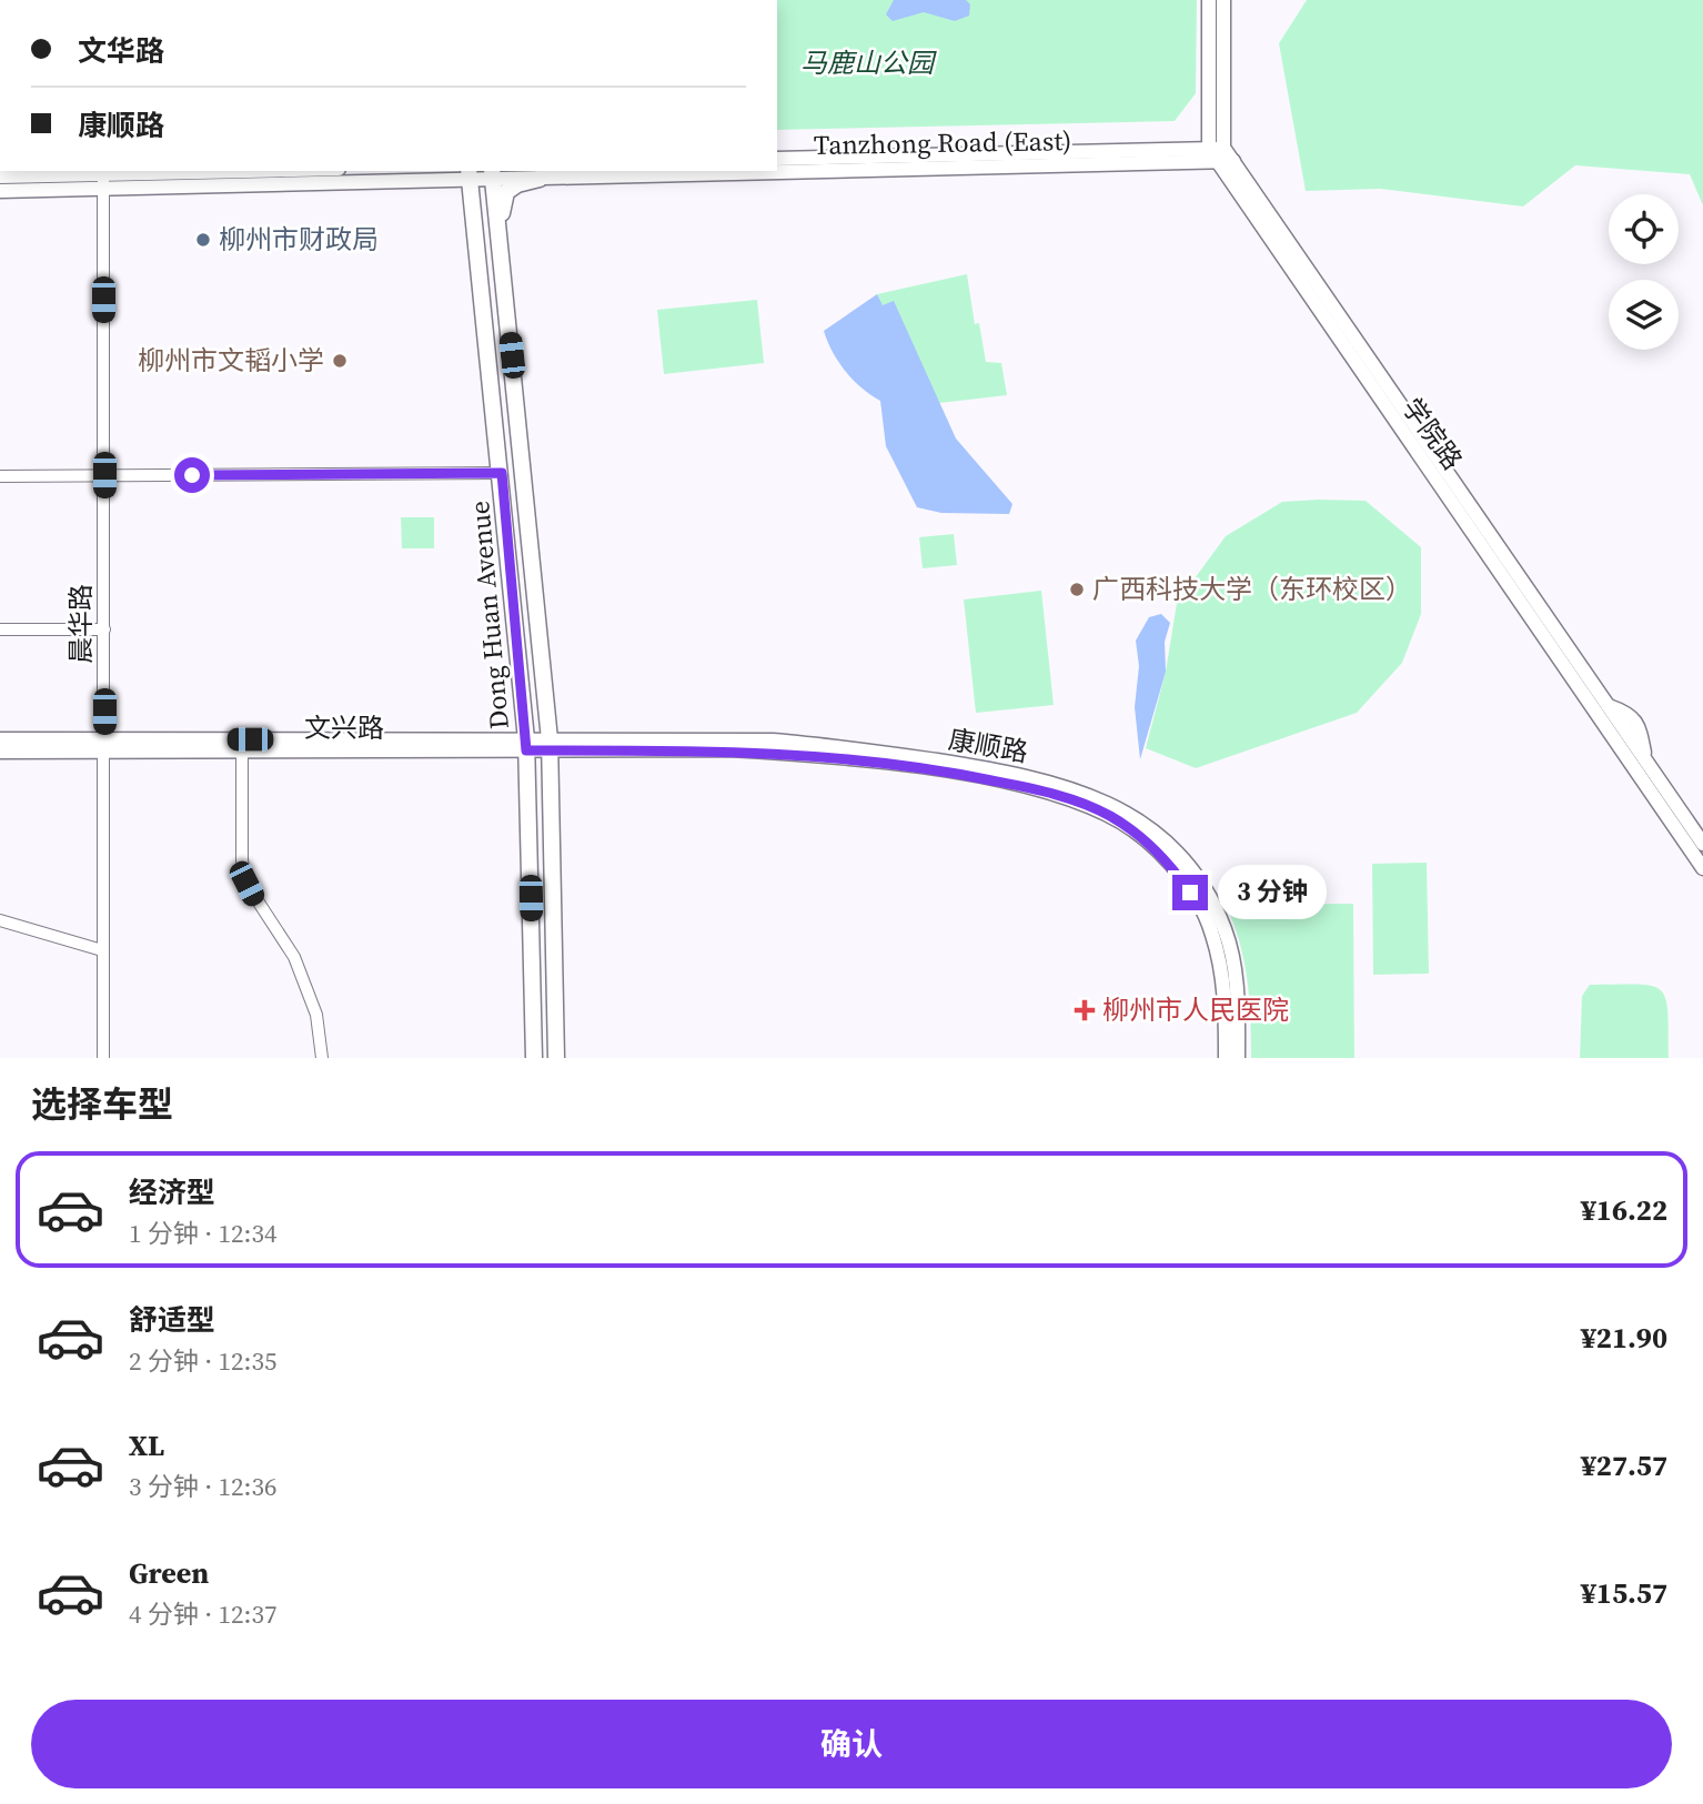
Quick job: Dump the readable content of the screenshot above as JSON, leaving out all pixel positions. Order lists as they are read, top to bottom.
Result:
{
  "streets": {
    "highway": ["Dong Huan Avenue"],
    "main road": [
      "Tanzhong Road (East)",
      "学院路",
      "文兴路",
      "康顺路"
    ],
    "street": ["晨华路"]
  },
  "crossings": [
    ["Tanzhong Road (East)", "学院路"],
    ["Tanzhong Road (East)", "Dong Huan Avenue"],
    ["Tanzhong Road (East)", "晨华路"],
    ["Dong Huan Avenue", "文兴路"],
    ["晨华路", "文兴路"],
    ["文兴路", "康顺路"]
  ],
  "parks": ["马鹿山公园"],
  "places": {
    "other": ["柳州市财政局", "柳州市文韬小学", "广西科技大学（东环校区）"],
    "health": ["柳州市人民医院"]
  },
  "page": {
    "banner": ["文华路", "康顺路"],
    "bubble": "3 分钟",
    "heading": "选择车型",
    "list": [
      {
        "name": "经济型",
        "note": "1 分钟 · 12:34",
        "value": "¥16.22"
      },
      {
        "name": "舒适型",
        "note": "2 分钟 · 12:35",
        "value": "¥21.90"
      },
      {
        "name": "XL",
        "note": "3 分钟 · 12:36",
        "value": "¥27.57"
      },
      {
        "name": "Green",
        "note": "4 分钟 · 12:37",
        "value": "¥15.57"
      }
    ],
    "buttons": "确认"
  }
}
